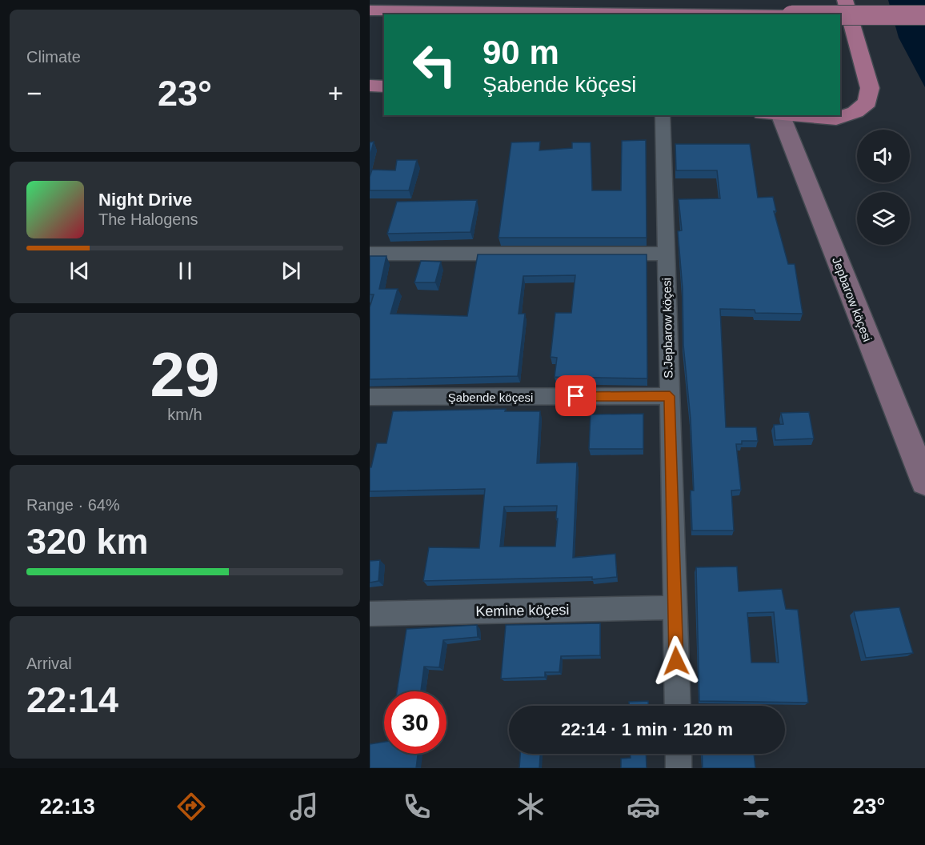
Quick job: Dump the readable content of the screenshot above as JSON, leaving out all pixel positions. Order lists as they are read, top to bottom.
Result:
{
  "streets": {
    "street": [
      "Jepbarow köçesi",
      "S.Jepbarow köçesi",
      "Şabende köçesi",
      "Kemine köçesi"
    ]
  },
  "crossings": [
    ["S.Jepbarow köçesi", "Şabende köçesi"],
    ["S.Jepbarow köçesi", "Kemine köçesi"]
  ],
  "page": {
    "tile": [
      "Climate",
      ["29", "km/h"],
      ["Range · 64%", "320 km"],
      ["Arrival", "22:14"]
    ],
    "turn": ["90 m", "Şabende köçesi"],
    "heat": ["−", "23°", "+"],
    "song": ["Night Drive", "The Halogens"],
    "limit": "30",
    "trip": "22:14 · 1 min · 120 m",
    "tabs": ["22:13", "23°"]
  }
}
